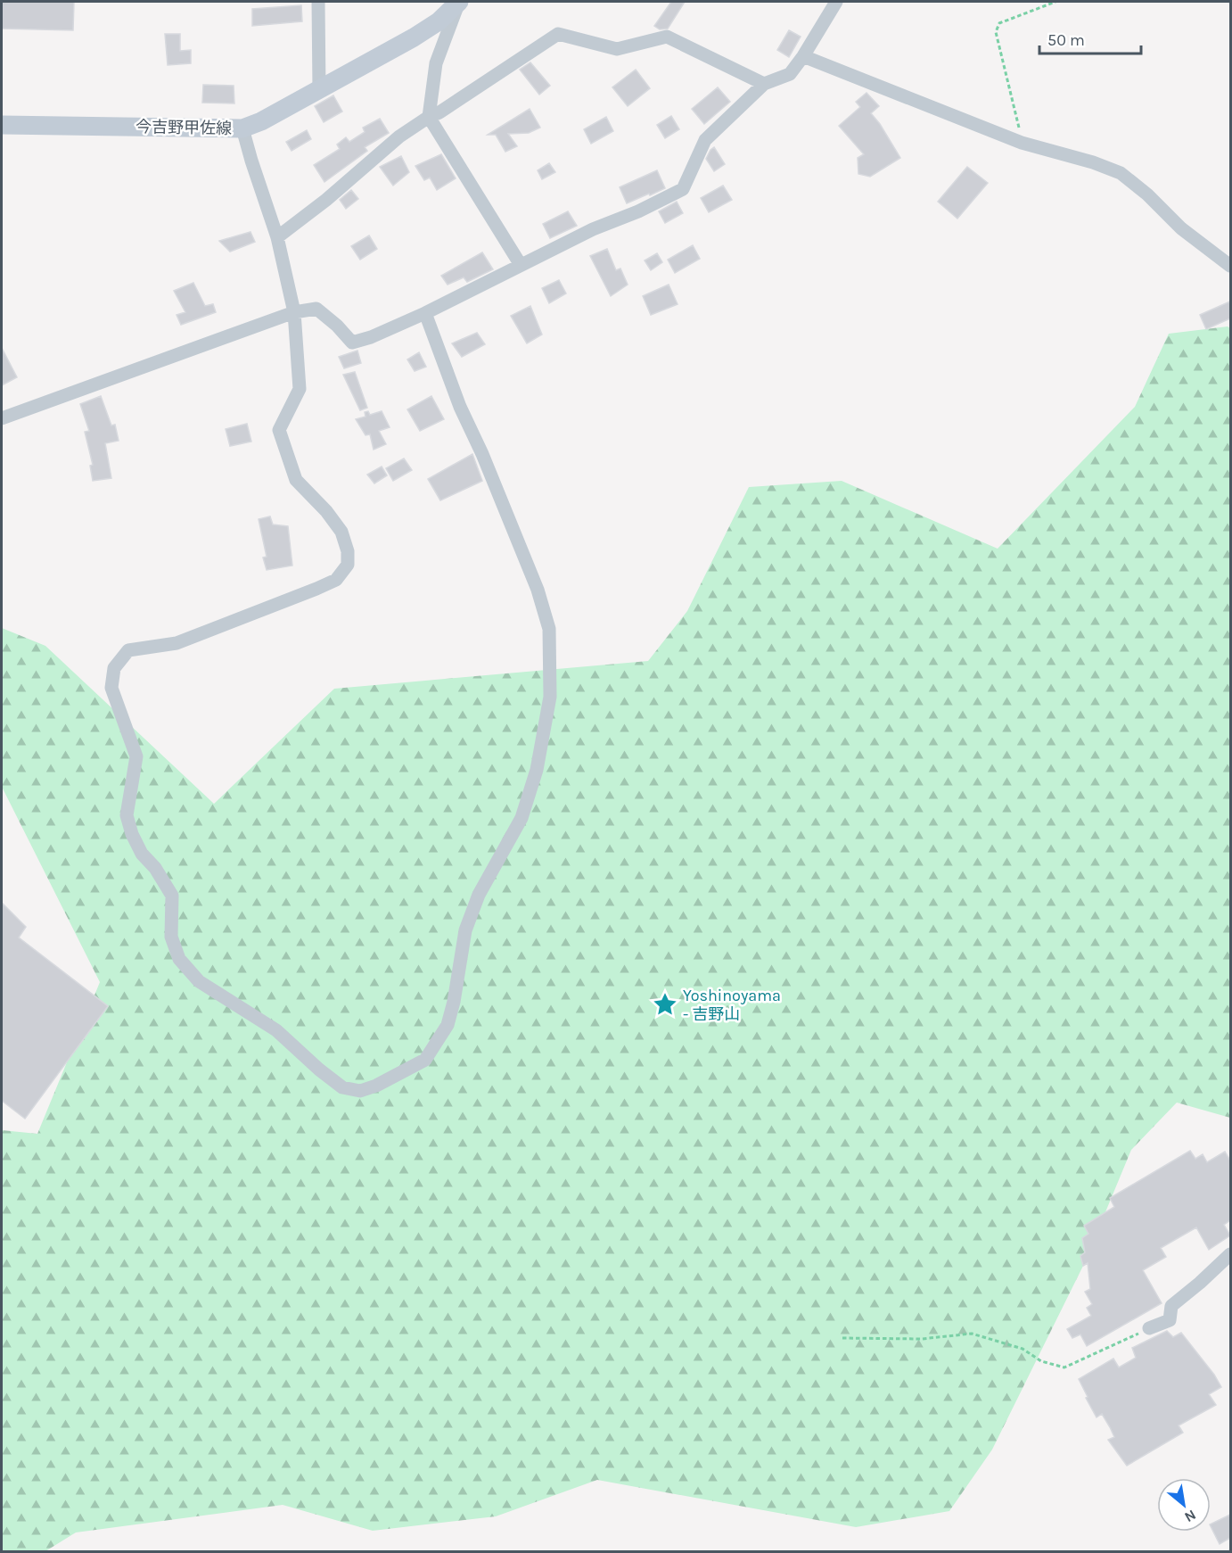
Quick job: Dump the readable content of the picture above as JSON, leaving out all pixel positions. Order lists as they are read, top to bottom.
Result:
{
  "streets": {
    "main road": ["今吉野甲佐線"]
  },
  "places": {
    "place": ["Yoshinoyama - 吉野山"]
  },
  "scale_bar": "50 m",
  "north": "bottom right"
}
